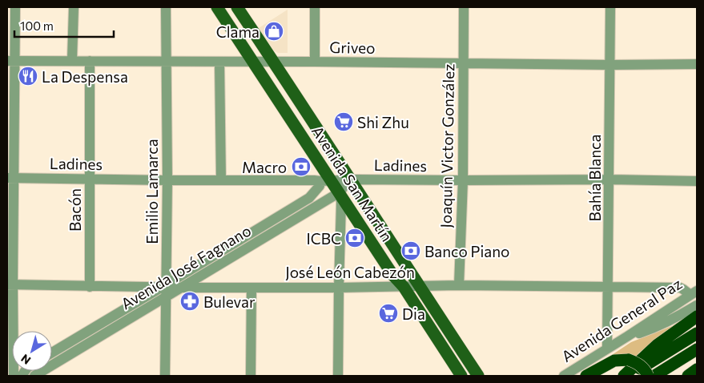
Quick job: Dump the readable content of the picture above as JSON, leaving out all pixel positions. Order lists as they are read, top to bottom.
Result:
{
  "streets": {
    "main road": ["Avenida San Martín"],
    "street": [
      "Griveo",
      "Joaquín Victor González",
      "Ladines",
      "Bahía Blanca",
      "Emilio Lamarca",
      "Bacón",
      "Avenida José Fagnano",
      "José León Cabezón",
      "Avenida General Paz"
    ]
  },
  "crossings": [
    ["Griveo", "Joaquín Victor González"],
    ["Griveo", "Bahía Blanca"],
    ["Griveo", "Avenida San Martín"],
    ["Griveo", "Emilio Lamarca"],
    ["Griveo", "Bacón"],
    ["Joaquín Victor González", "Ladines"],
    ["Joaquín Victor González", "José León Cabezón"],
    ["Ladines", "Bahía Blanca"],
    ["Ladines", "Avenida San Martín"],
    ["Ladines", "Emilio Lamarca"],
    ["Ladines", "Bacón"],
    ["Ladines", "Avenida José Fagnano"],
    ["Bahía Blanca", "José León Cabezón"],
    ["Bahía Blanca", "Avenida General Paz"],
    ["Avenida San Martín", "Avenida José Fagnano"],
    ["Avenida San Martín", "José León Cabezón"],
    ["Emilio Lamarca", "Avenida José Fagnano"],
    ["Avenida José Fagnano", "José León Cabezón"],
    ["José León Cabezón", "Avenida General Paz"]
  ],
  "places": {
    "shop": ["Clama"],
    "restaurant": ["La Despensa"],
    "supermarket": ["Shi Zhu", "Dia"],
    "bank": ["Macro", "ICBC", "Banco Piano"],
    "pharmacy": ["Bulevar"]
  },
  "scale_bar": "100 m",
  "north": "bottom left"
}
